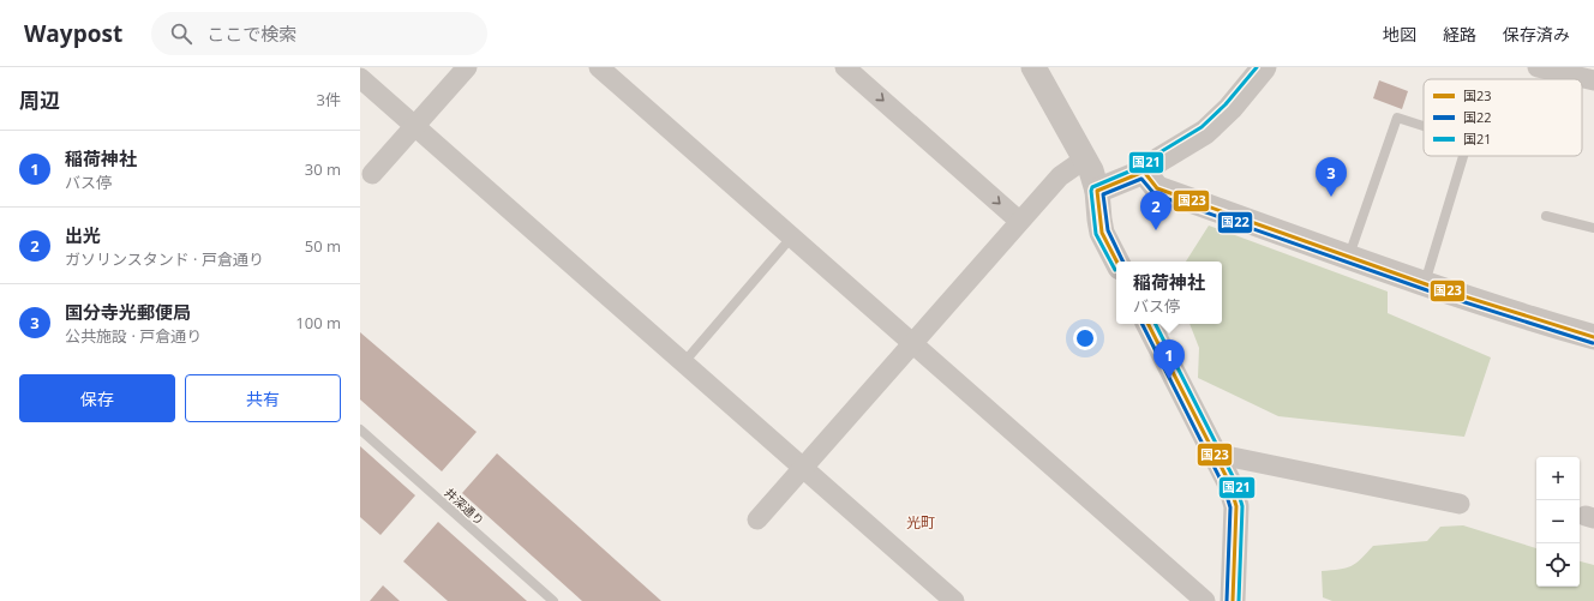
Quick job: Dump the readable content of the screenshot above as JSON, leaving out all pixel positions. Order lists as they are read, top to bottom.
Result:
{
  "streets": {
    "lane": ["井深通り"]
  },
  "districts": ["光町"],
  "lines": ["transit line 国21", "transit line 国23", "transit line 国22"],
  "legend": ["国23", "国22", "国21"],
  "page": {
    "header": "Waypost",
    "search": "ここで検索",
    "nav": ["地図", "経路", "保存済み"],
    "heading": ["周辺", "3件"],
    "list": [
      {
        "mark": "1",
        "name": "稲荷神社",
        "note": "バス停",
        "value": "30 m"
      },
      {
        "mark": "2",
        "name": "出光",
        "note": "ガソリンスタンド · 戸倉通り",
        "value": "50 m"
      },
      {
        "mark": "3",
        "name": "国分寺光郵便局",
        "note": "公共施設 · 戸倉通り",
        "value": "100 m"
      }
    ],
    "pins": ["3", "2", "1"],
    "popup": ["稲荷神社", "バス停"],
    "buttons": ["保存", "共有"],
    "map_buttons": ["+", "−"]
  }
}
